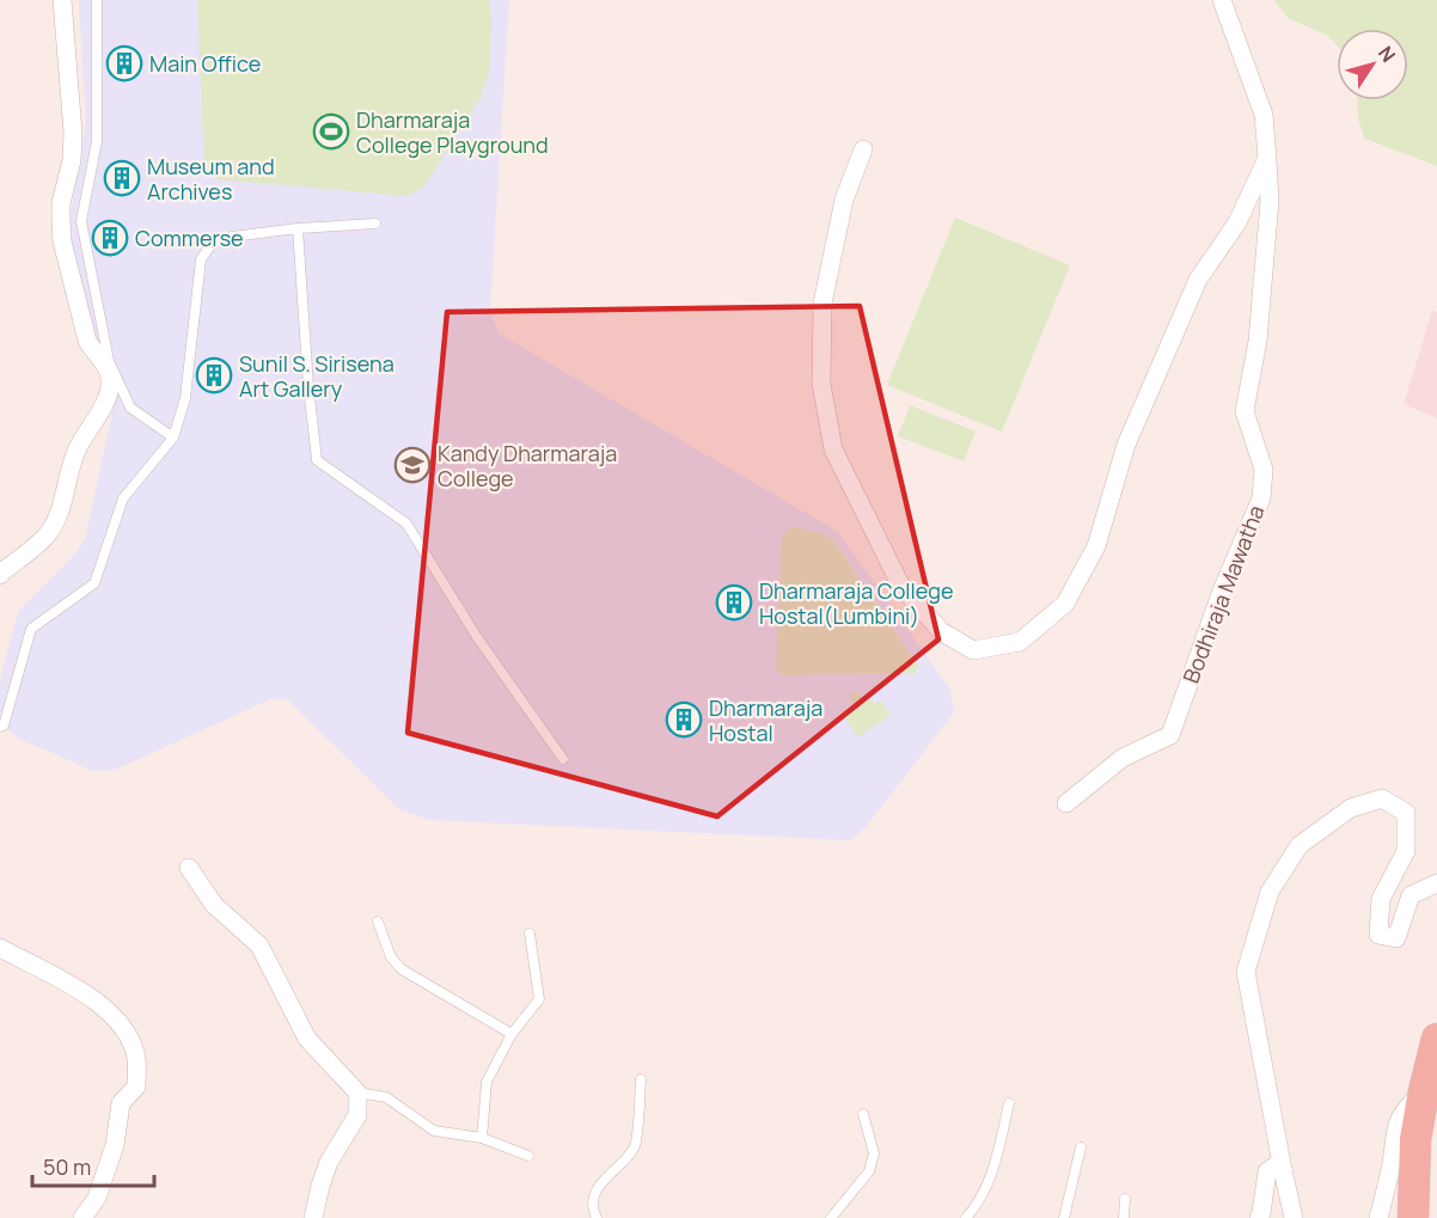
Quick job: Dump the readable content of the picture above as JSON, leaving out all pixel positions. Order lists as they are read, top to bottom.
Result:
{
  "streets": {
    "street": ["Bodhiraja Mawatha"]
  },
  "places": {
    "building": [
      "Main Office",
      "Museum and Archives",
      "Commerse",
      "Sunil S. Sirisena Art Gallery",
      "Dharmaraja College Hostal(Lumbini)",
      "Dharmaraja Hostal"
    ],
    "sports": ["Dharmaraja College Playground"],
    "school or university": ["Kandy Dharmaraja College"]
  },
  "scale_bar": "50 m",
  "north": "top right"
}
